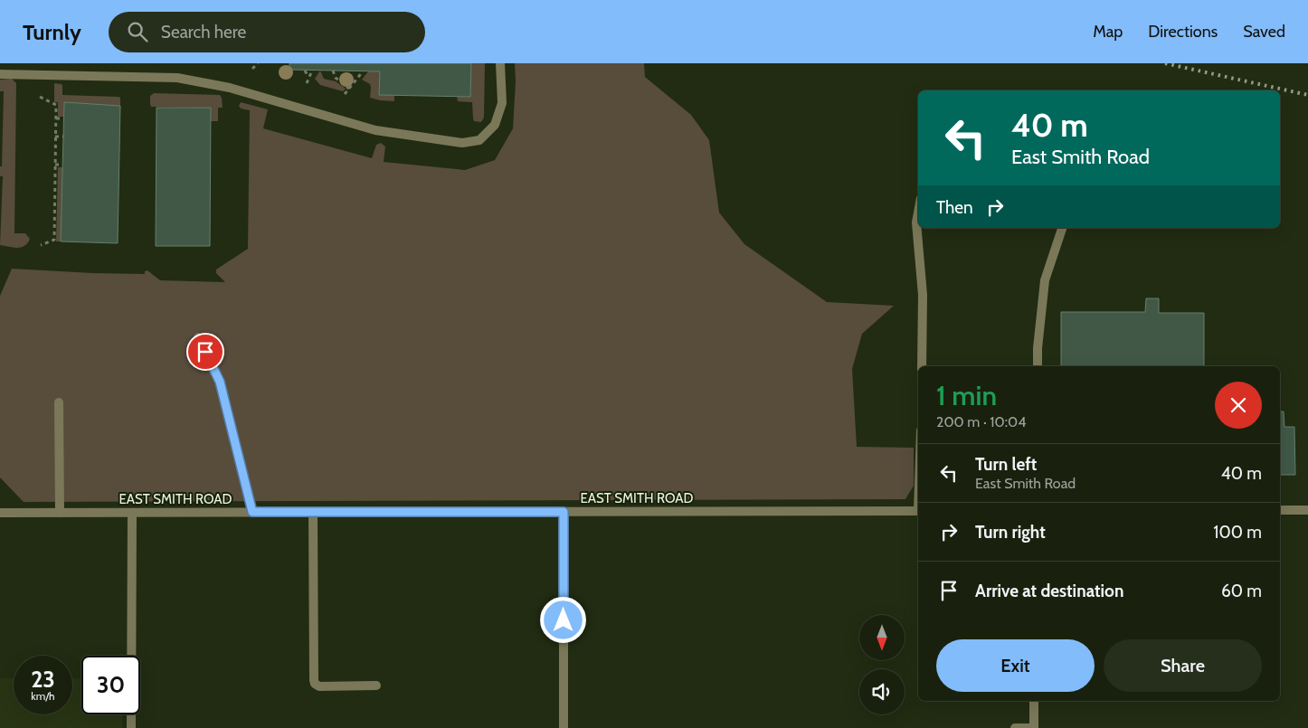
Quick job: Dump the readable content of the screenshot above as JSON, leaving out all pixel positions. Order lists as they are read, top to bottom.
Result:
{
  "streets": {
    "street": ["EAST SMITH ROAD"]
  },
  "north": "bottom",
  "page": {
    "header": "Turnly",
    "search": "Search here",
    "nav": ["Map", "Directions", "Saved"],
    "turn": ["40 m", "East Smith Road"],
    "then": "Then",
    "heading": ["1 min", "200 m · 10:04"],
    "list": [
      {
        "name": "Turn left",
        "note": "East Smith Road",
        "value": "40 m"
      },
      {
        "name": "Turn right",
        "value": "100 m"
      },
      {
        "name": "Arrive at destination",
        "value": "60 m"
      }
    ],
    "buttons": ["Exit", "Share"],
    "speed": "23 km/h",
    "limit": "30"
  }
}
